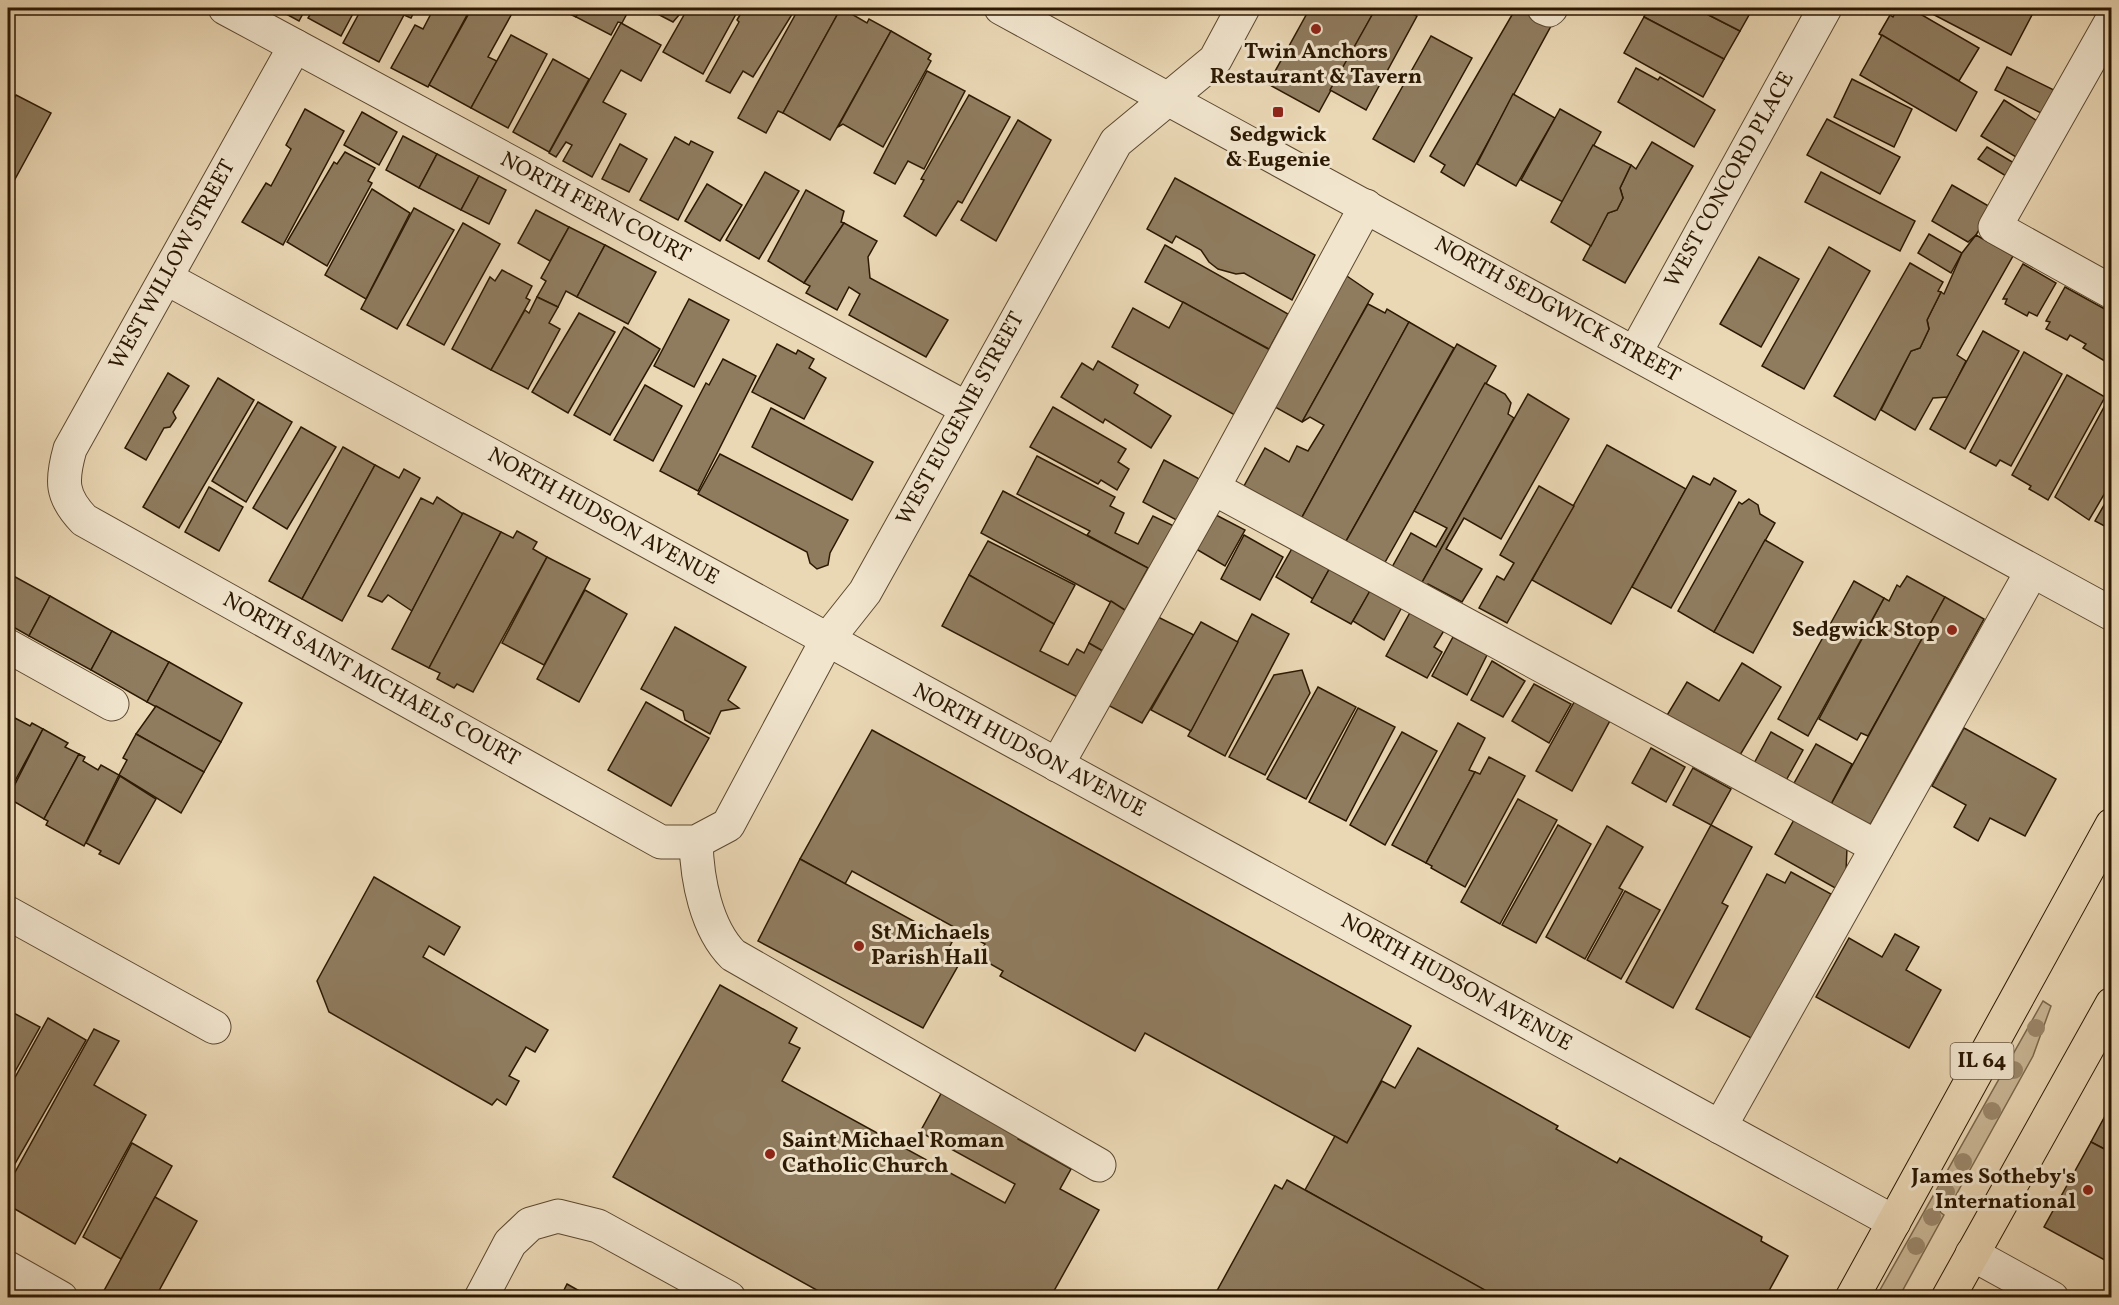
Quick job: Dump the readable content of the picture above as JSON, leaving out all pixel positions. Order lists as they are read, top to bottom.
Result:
{
  "streets": {
    "main road": ["IL 64"],
    "street": [
      "WEST CONCORD PLACE",
      "NORTH FERN COURT",
      "WEST WILLOW STREET",
      "NORTH SEDGWICK STREET",
      "WEST EUGENIE STREET",
      "NORTH HUDSON AVENUE",
      "NORTH SAINT MICHAELS COURT"
    ]
  },
  "crossings": [
    ["WEST CONCORD PLACE", "NORTH SEDGWICK STREET"],
    ["NORTH FERN COURT", "WEST WILLOW STREET"],
    ["NORTH FERN COURT", "WEST EUGENIE STREET"],
    ["WEST WILLOW STREET", "NORTH HUDSON AVENUE"],
    ["WEST WILLOW STREET", "NORTH SAINT MICHAELS COURT"],
    ["NORTH SEDGWICK STREET", "WEST EUGENIE STREET"],
    ["WEST EUGENIE STREET", "NORTH HUDSON AVENUE"],
    ["WEST EUGENIE STREET", "NORTH SAINT MICHAELS COURT"],
    ["NORTH HUDSON AVENUE", "IL 64"]
  ],
  "places": {
    "other": [
      "Twin Anchors Restaurant & Tavern",
      "Sedgwick Stop",
      "St Michaels Parish Hall",
      "Saint Michael Roman Catholic Church",
      "James Sotheby's International"
    ],
    "transit": ["Sedgwick & Eugenie"]
  }
}
